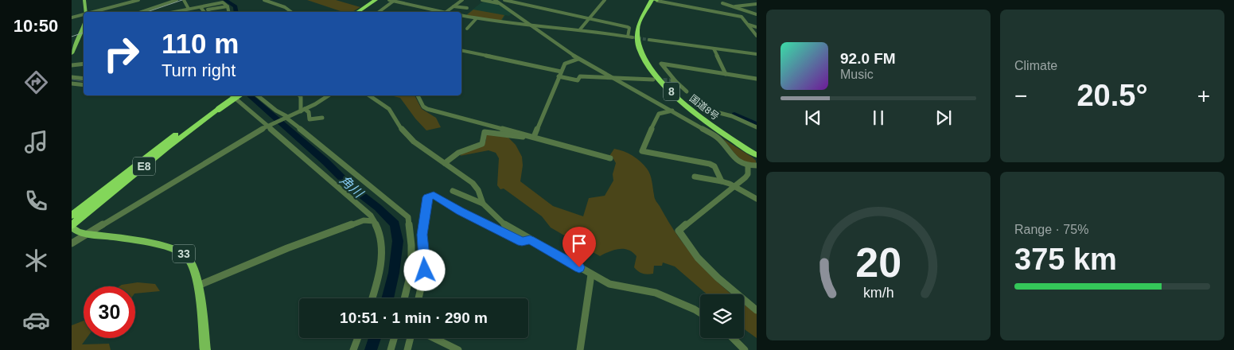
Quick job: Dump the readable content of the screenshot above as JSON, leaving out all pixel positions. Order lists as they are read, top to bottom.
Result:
{
  "streets": {
    "highway": ["8", "国道8号", "E8"],
    "main road": ["33"]
  },
  "crossings": [
    ["E8", "33"]
  ],
  "water": ["角川"],
  "page": {
    "tabs": "10:50",
    "tile": [
      "Climate",
      ["Range · 75%", "375 km"]
    ],
    "turn": ["110 m", "Turn right"],
    "song": ["92.0 FM", "Music"],
    "heat": ["−", "20.5°", "+"],
    "limit": "30",
    "trip": "10:51 · 1 min · 290 m",
    "gauge": ["20", "km/h"]
  }
}
